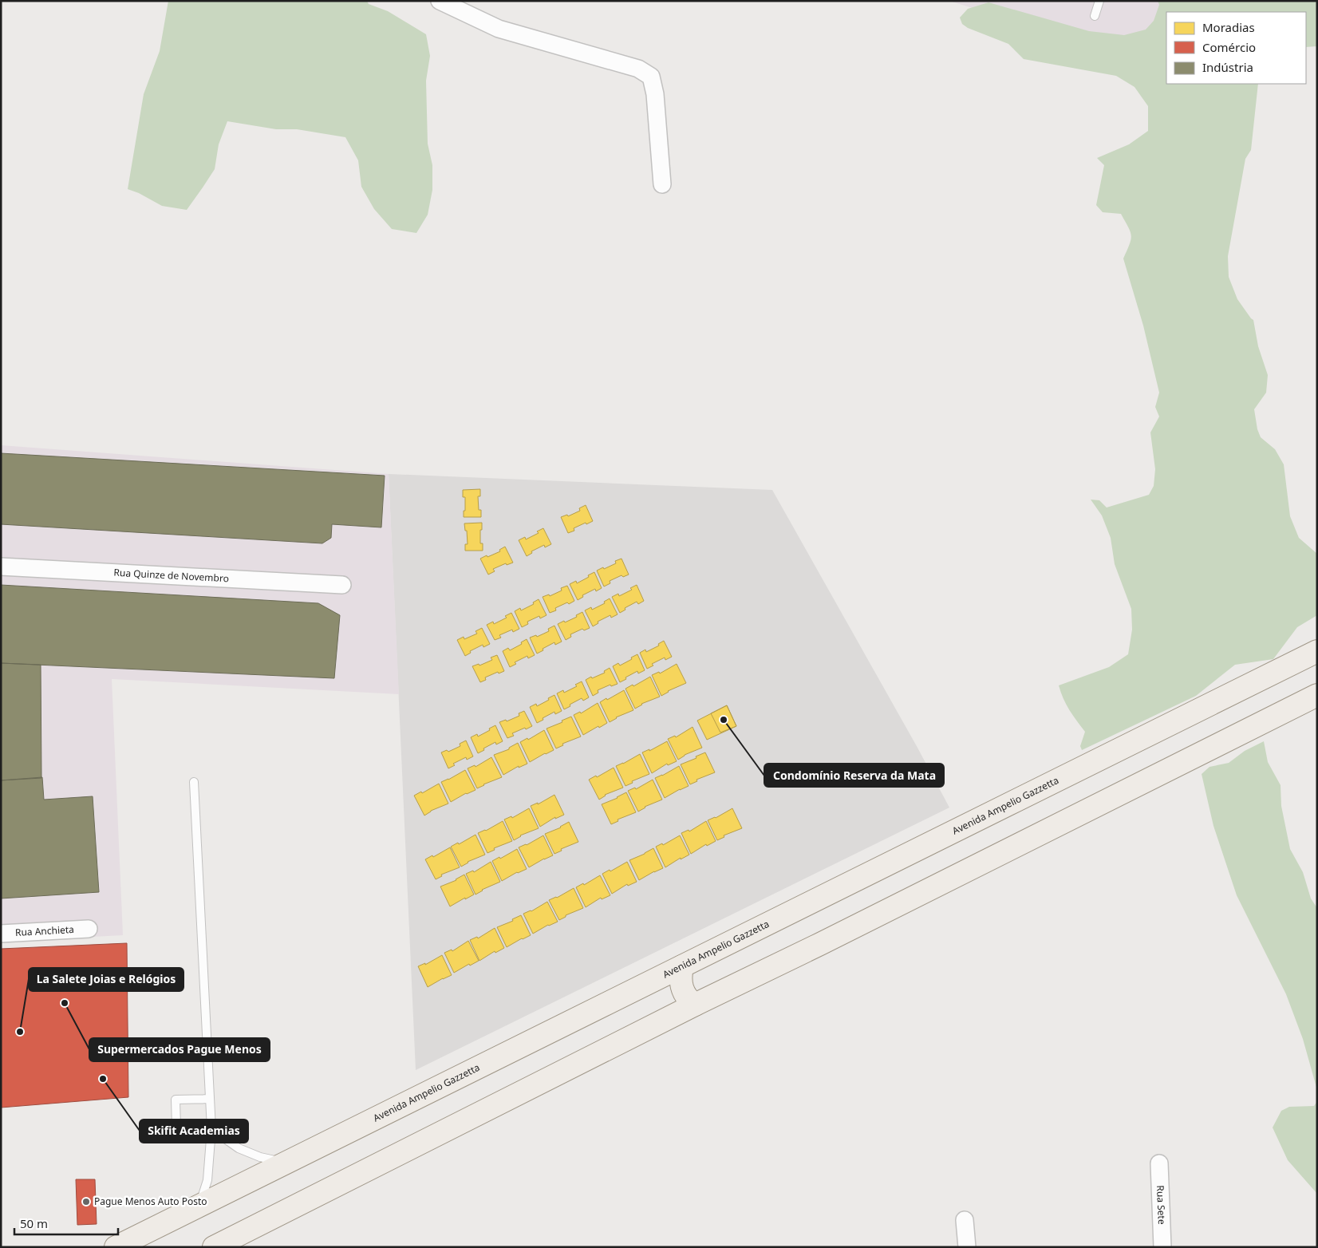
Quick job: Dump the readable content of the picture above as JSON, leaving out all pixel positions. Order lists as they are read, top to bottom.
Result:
{
  "streets": {
    "main road": ["Avenida Ampelio Gazzetta"],
    "street": ["Rua Quinze de Novembro", "Rua Anchieta", "Rua Sete"]
  },
  "places": [
    "Condomínio Reserva da Mata",
    "Supermercados Pague Menos",
    "La Salete Joias e Relógios",
    "Skifit Academias",
    "Pague Menos Auto Posto"
  ],
  "legend": ["Moradias", "Comércio", "Indústria"],
  "scale_bar": "50 m"
}
